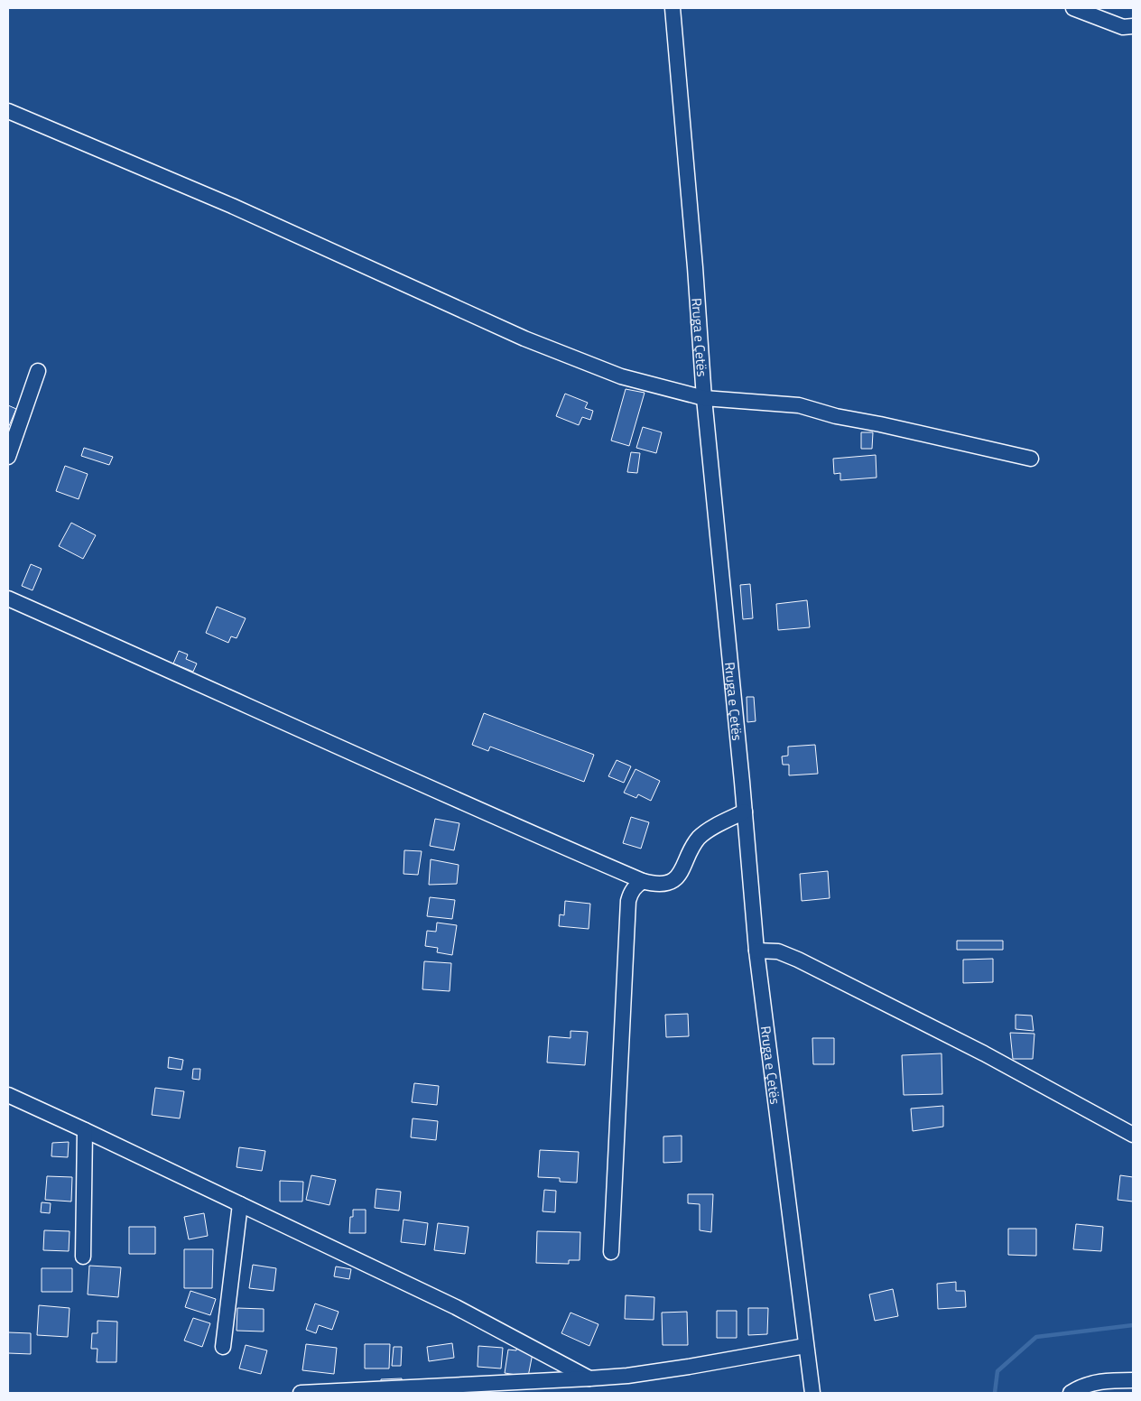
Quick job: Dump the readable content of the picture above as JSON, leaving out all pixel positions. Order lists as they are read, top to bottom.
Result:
{
  "streets": {
    "street": ["Rruga e Çetës"]
  }
}
